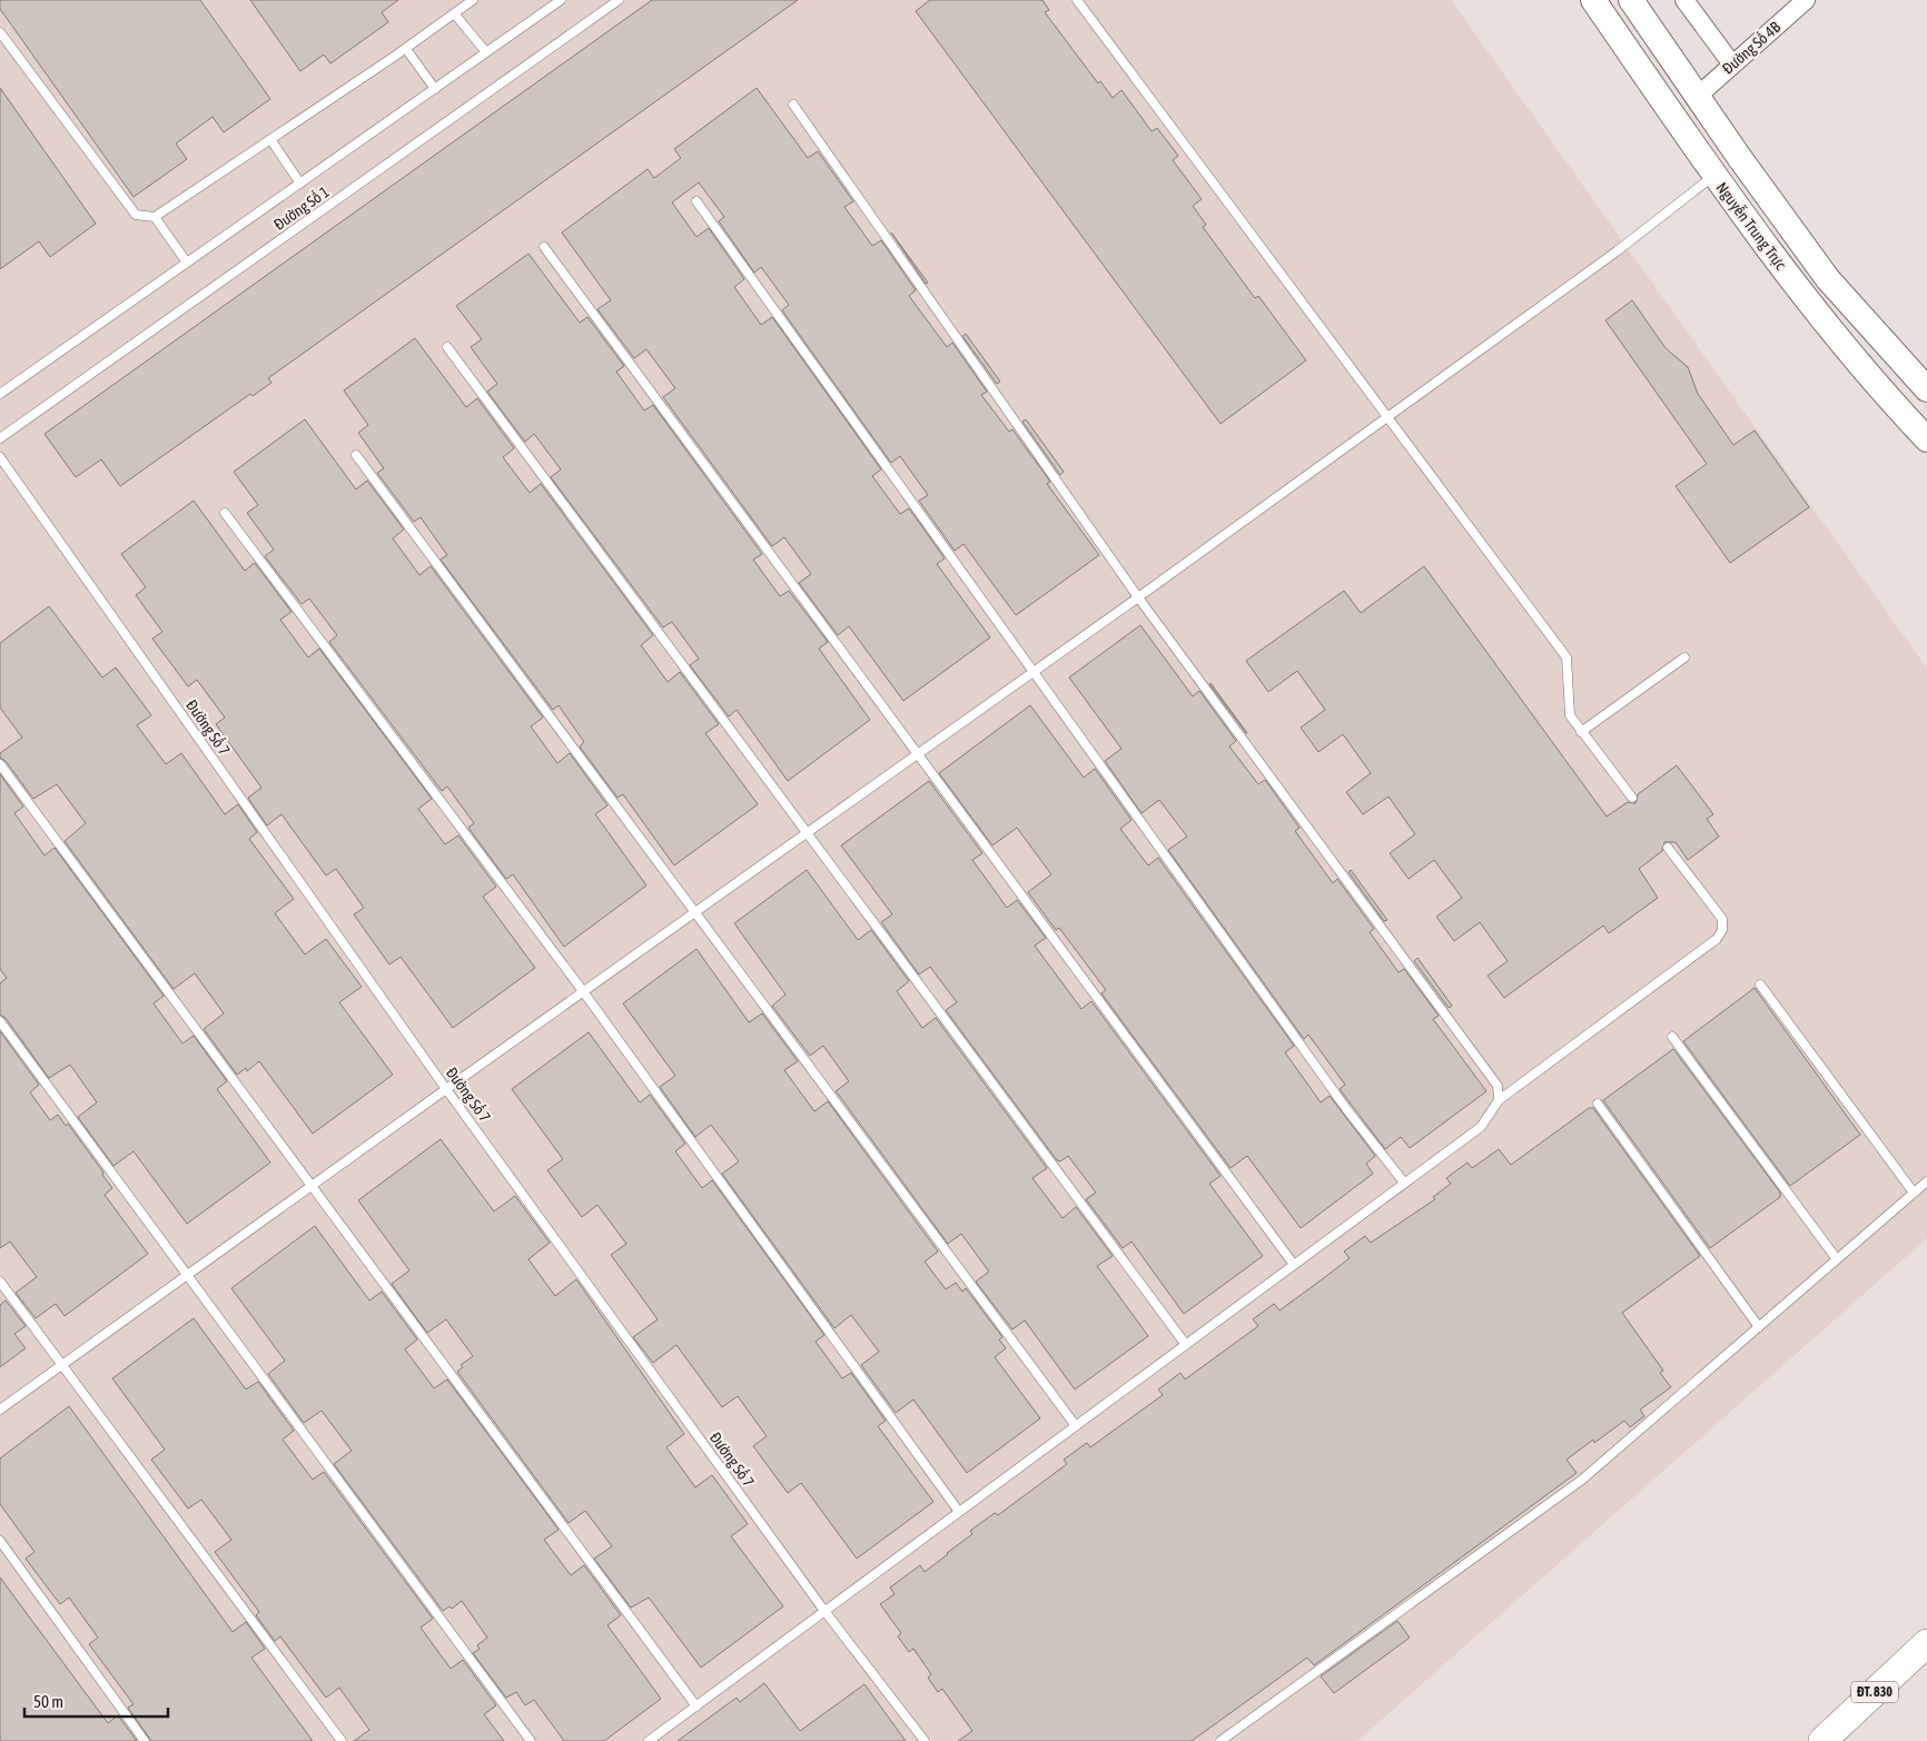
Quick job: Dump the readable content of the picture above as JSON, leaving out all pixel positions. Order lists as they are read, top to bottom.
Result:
{
  "streets": {
    "main road": ["Nguyễn Trung Trực", "ĐT. 830"],
    "street": ["Đường Số 4B"],
    "lane": ["Đường Số 1", "Đường Số 7"]
  },
  "crossings": [
    ["Đường Số 4B", "Nguyễn Trung Trực"]
  ],
  "scale_bar": "50 m"
}
